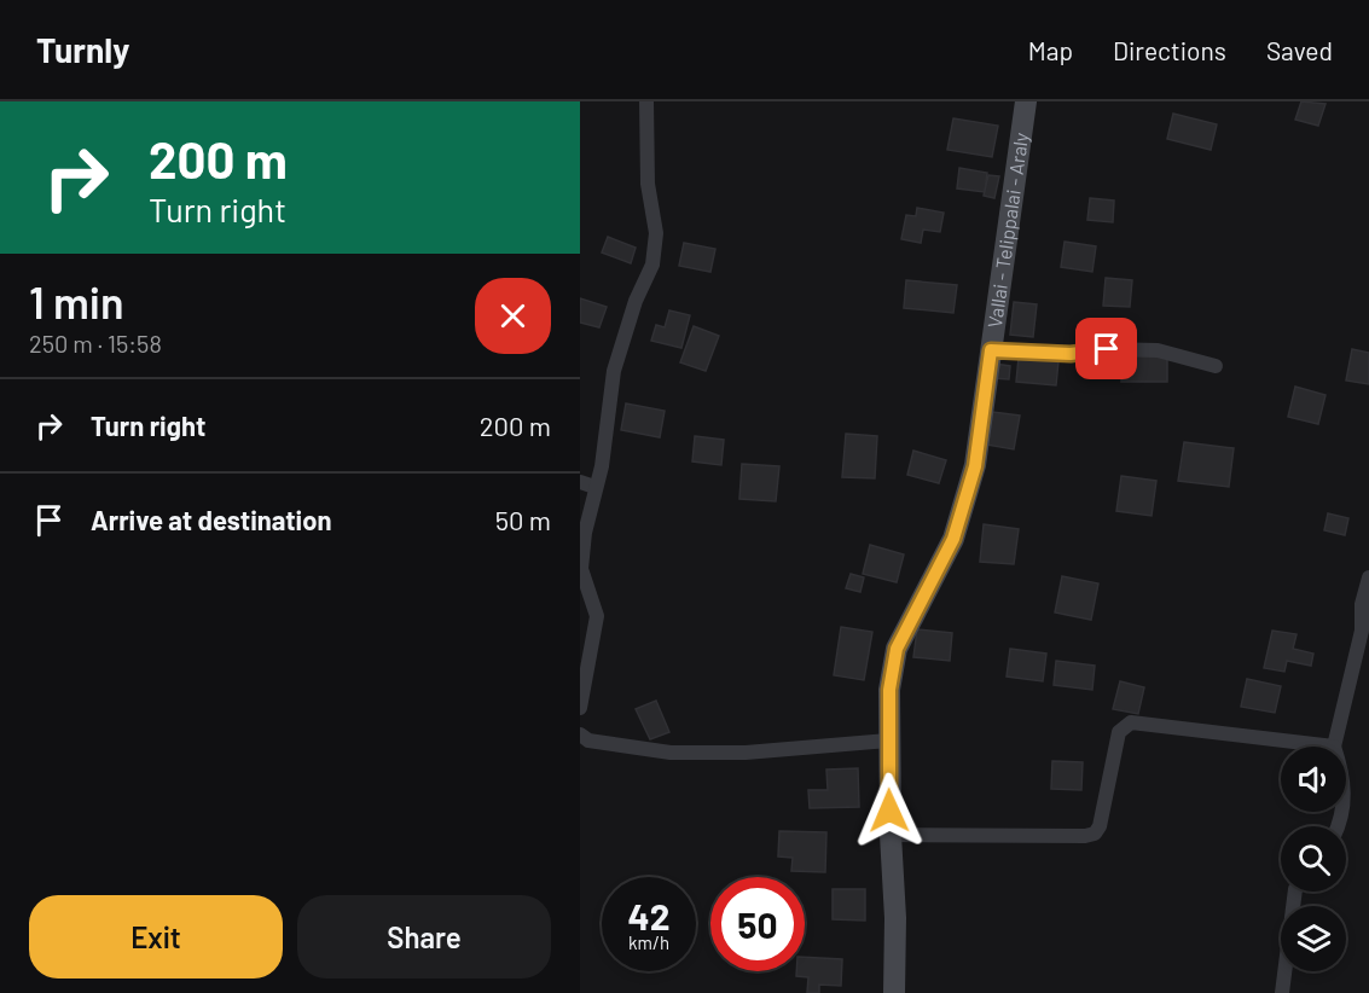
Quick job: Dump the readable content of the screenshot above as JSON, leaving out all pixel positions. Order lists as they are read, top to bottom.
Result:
{
  "streets": {
    "main road": ["Vallai - Telippalai - Araly"]
  },
  "page": {
    "header": "Turnly",
    "nav": ["Map", "Directions", "Saved"],
    "turn": ["200 m", "Turn right"],
    "heading": ["1 min", "250 m · 15:58"],
    "list": [
      {
        "name": "Turn right",
        "value": "200 m"
      },
      {
        "name": "Arrive at destination",
        "value": "50 m"
      }
    ],
    "speed": "42 km/h",
    "limit": "50",
    "buttons": ["Exit", "Share"]
  }
}
